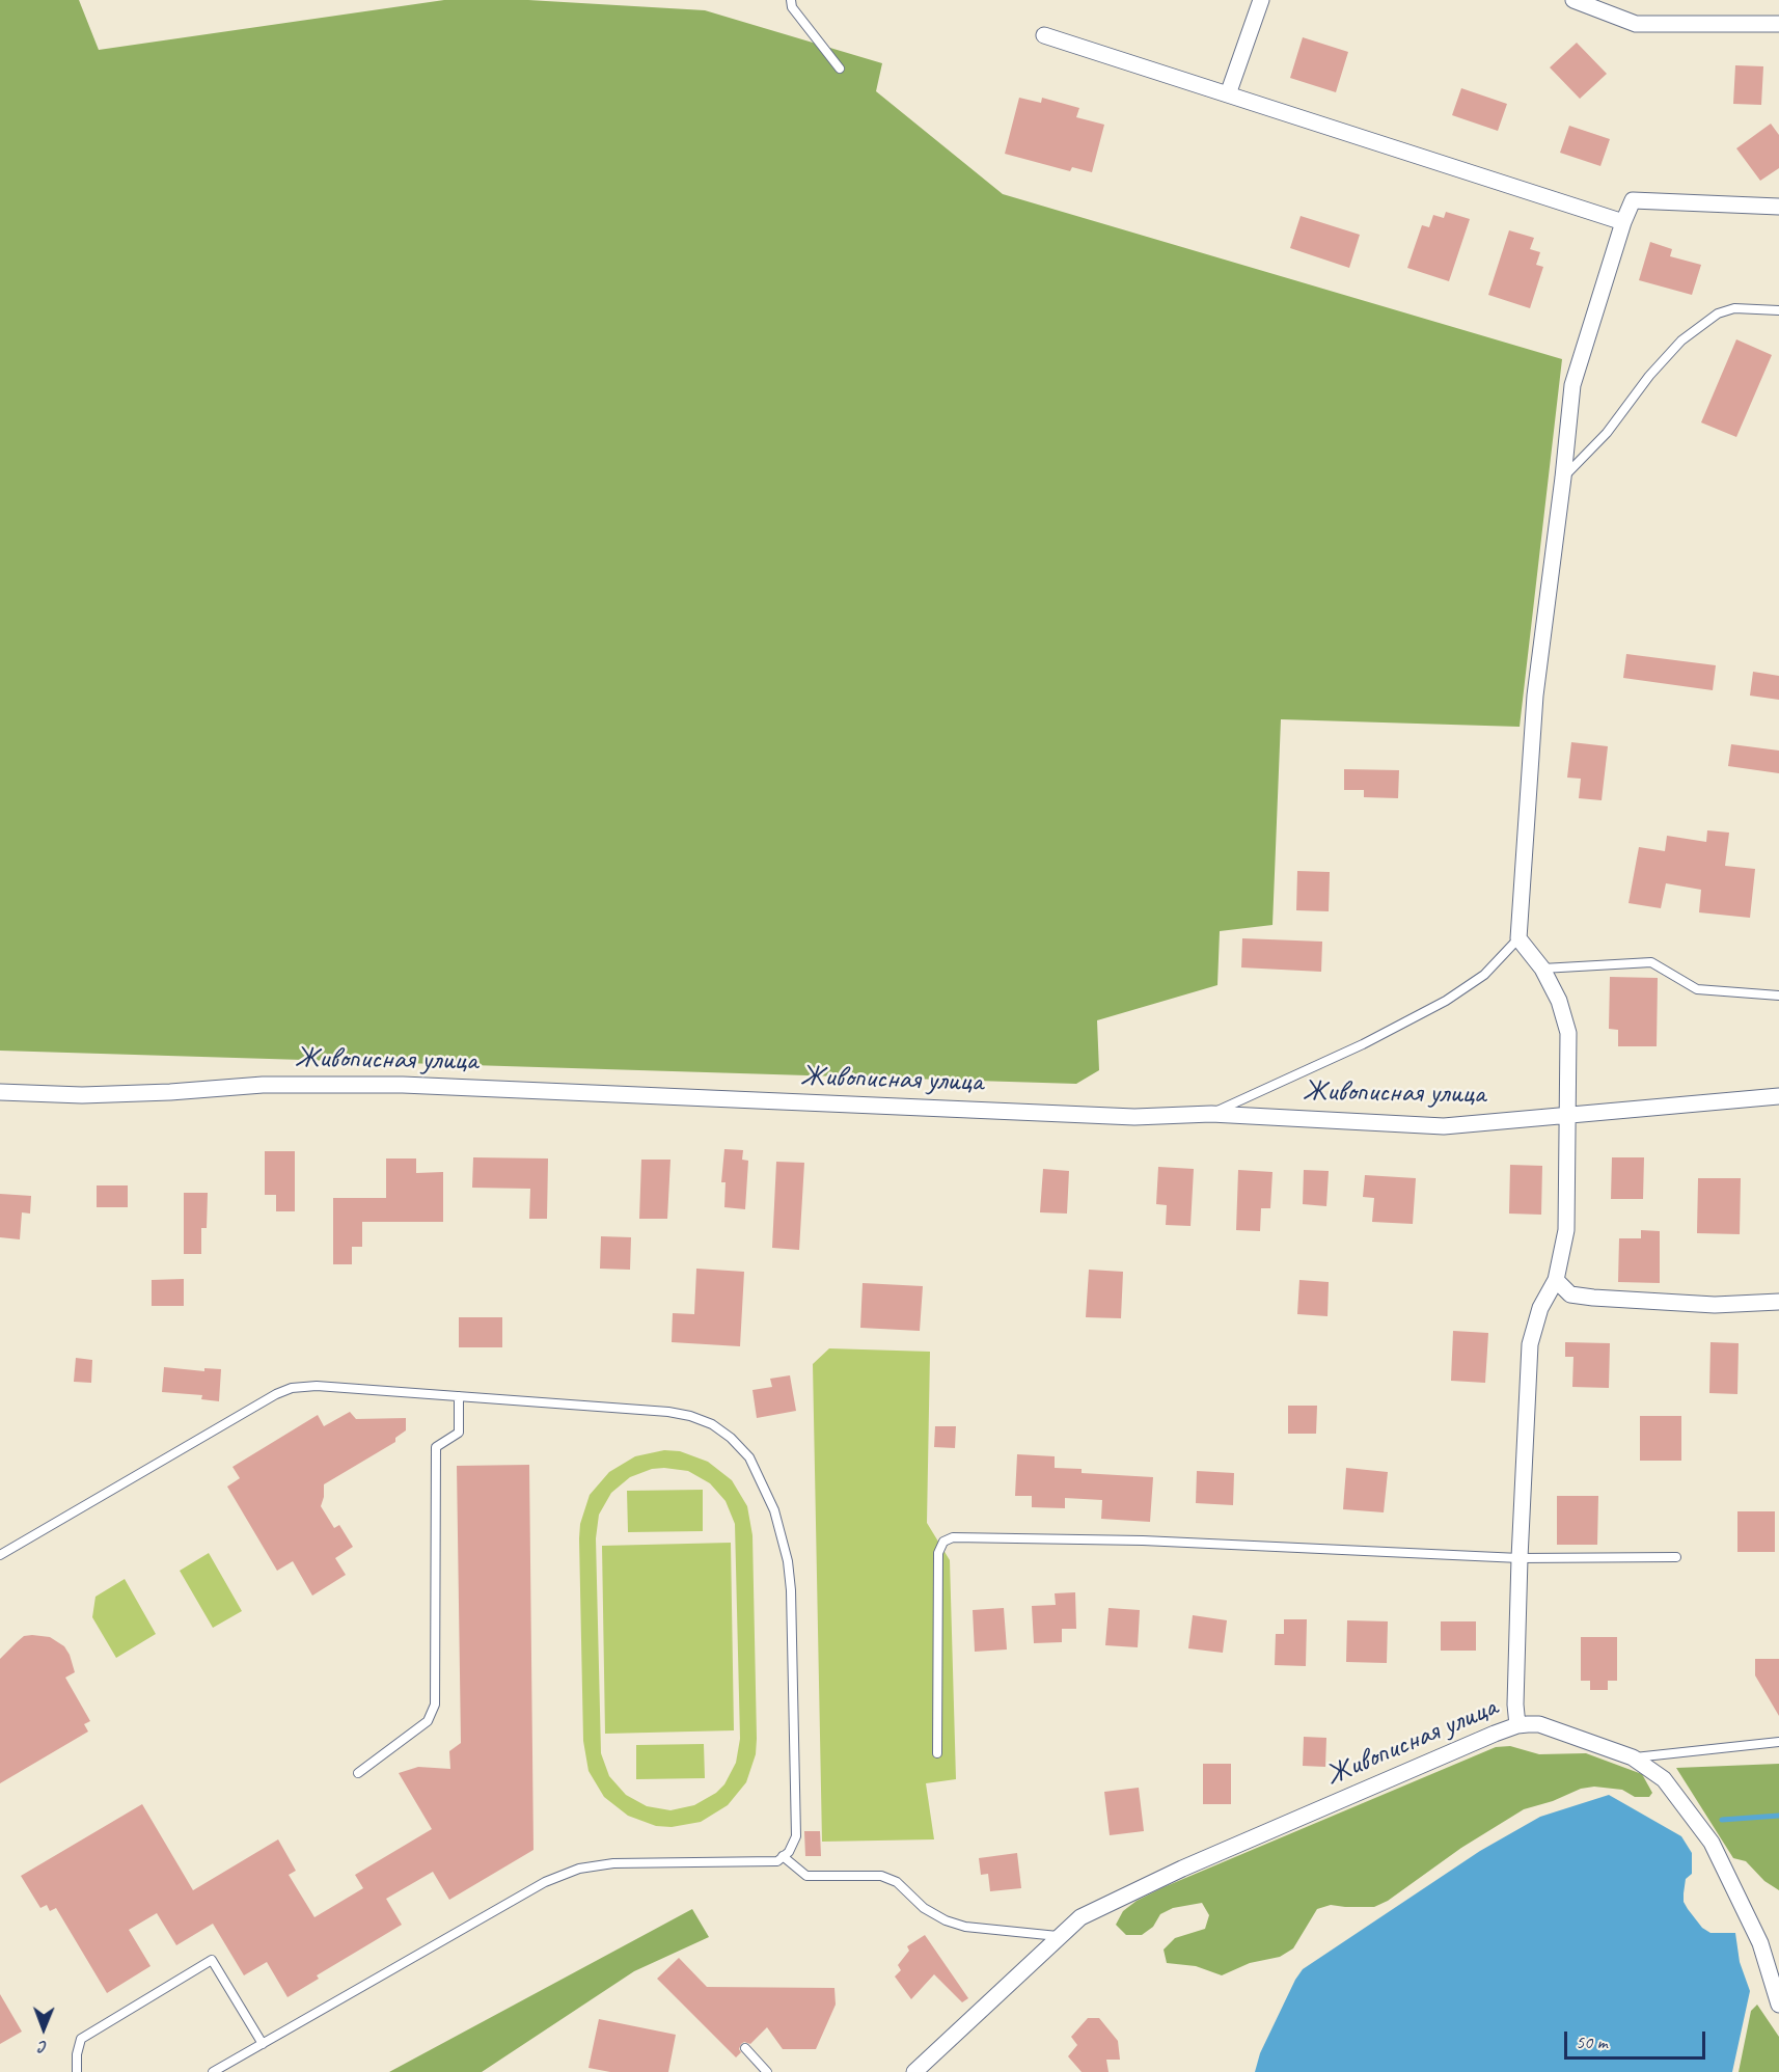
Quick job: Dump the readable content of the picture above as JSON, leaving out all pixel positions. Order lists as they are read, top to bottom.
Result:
{
  "streets": {
    "street": ["Живописная улица"]
  },
  "scale_bar": "50 m",
  "north": "bottom"
}
